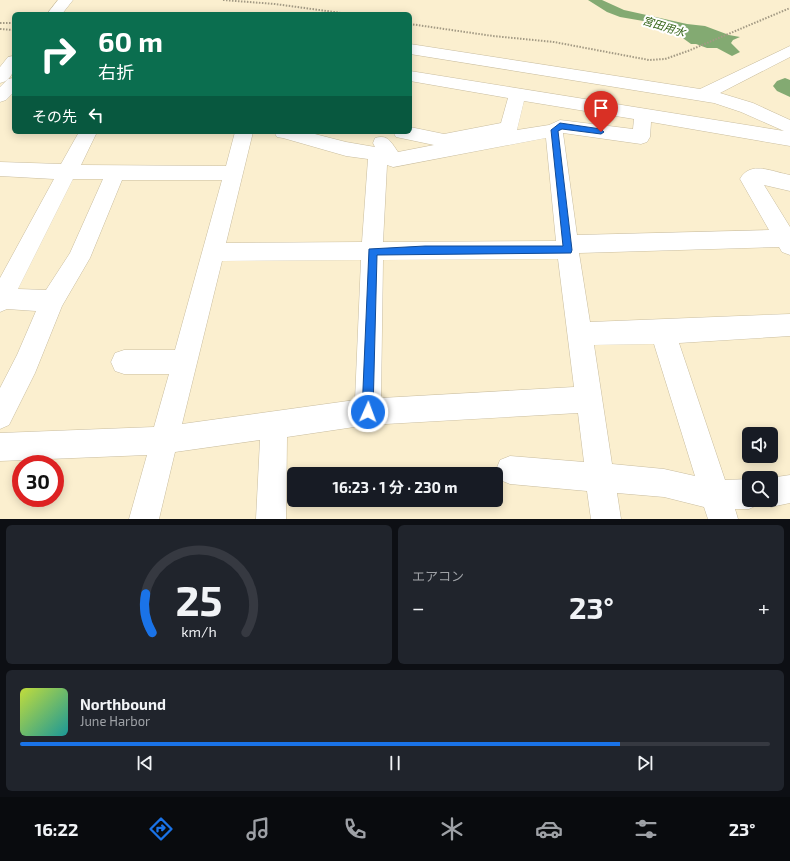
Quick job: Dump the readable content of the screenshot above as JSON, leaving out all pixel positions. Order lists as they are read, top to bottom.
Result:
{
  "water": ["宮田用水"],
  "page": {
    "turn": ["60 m", "右折"],
    "then": "その先",
    "limit": "30",
    "trip": "16:23 · 1 分 · 230 m",
    "tile": "エアコン",
    "heat": ["−", "23°", "+"],
    "song": ["Northbound", "June Harbor"],
    "tabs": ["16:22", "23°"],
    "gauge": ["25", "km/h"]
  }
}
